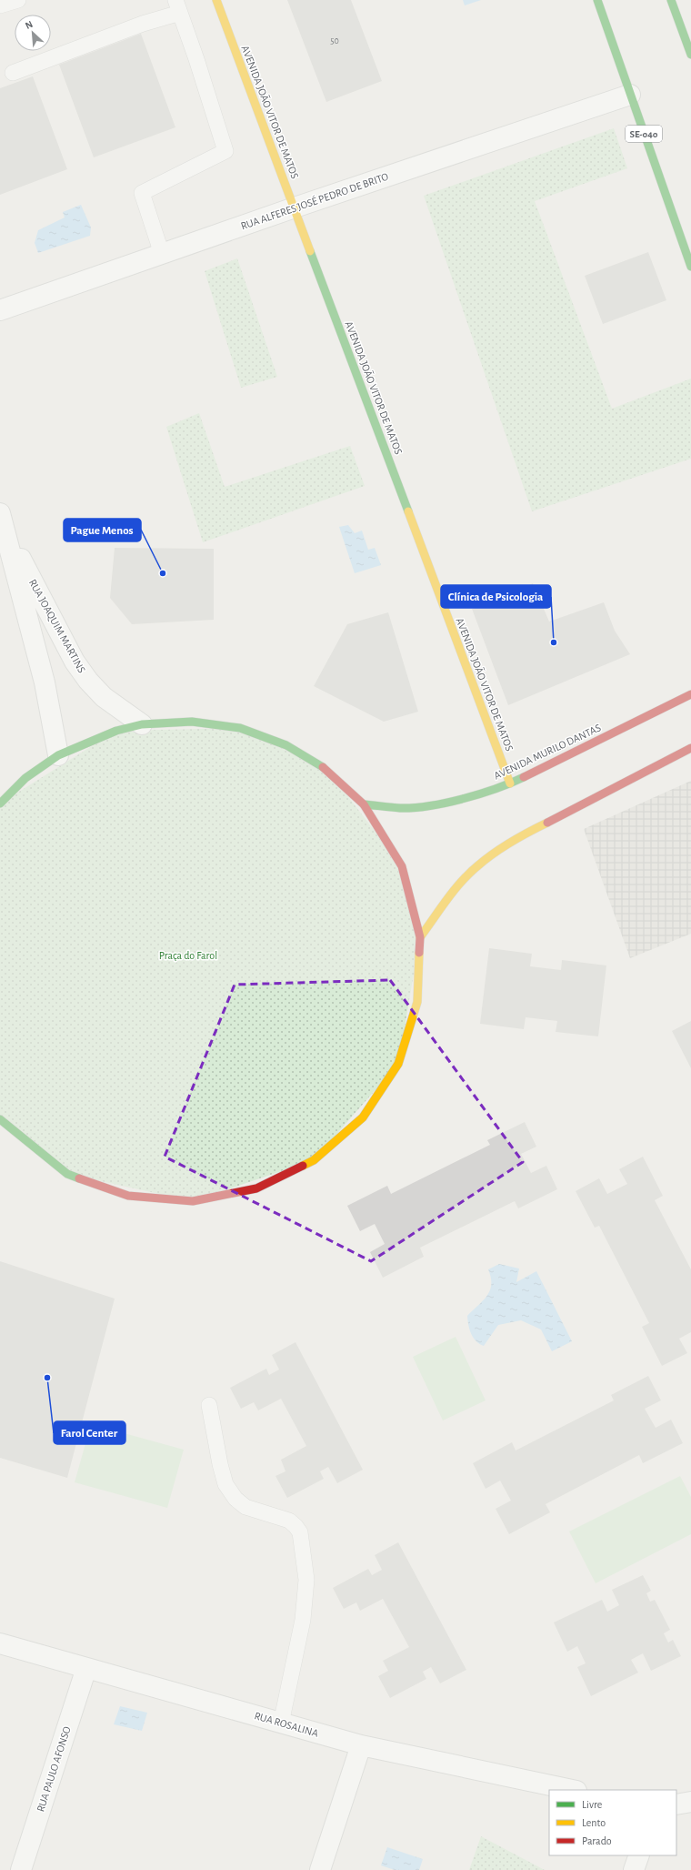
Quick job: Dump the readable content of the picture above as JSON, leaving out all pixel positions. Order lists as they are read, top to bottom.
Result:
{
  "streets": {
    "main road": ["AVENIDA JOÃO VITOR DE MATOS", "SE-040", "AVENIDA MURILO DANTAS"],
    "street": [
      "RUA ALFERES JOSÉ PEDRO DE BRITO",
      "RUA JOAQUIM MARTINS",
      "RUA ROSALINA",
      "RUA PAULO AFONSO"
    ]
  },
  "crossings": [
    ["AVENIDA JOÃO VITOR DE MATOS", "RUA ALFERES JOSÉ PEDRO DE BRITO"],
    ["AVENIDA JOÃO VITOR DE MATOS", "AVENIDA MURILO DANTAS"],
    ["SE-040", "RUA ALFERES JOSÉ PEDRO DE BRITO"],
    ["RUA ROSALINA", "RUA PAULO AFONSO"]
  ],
  "parks": ["Praça do Farol"],
  "places": ["Pague Menos", "Clínica de Psicologia", "Farol Center"],
  "house_numbers": ["50"],
  "legend": ["Livre", "Lento", "Parado"],
  "north": "top left"
}
